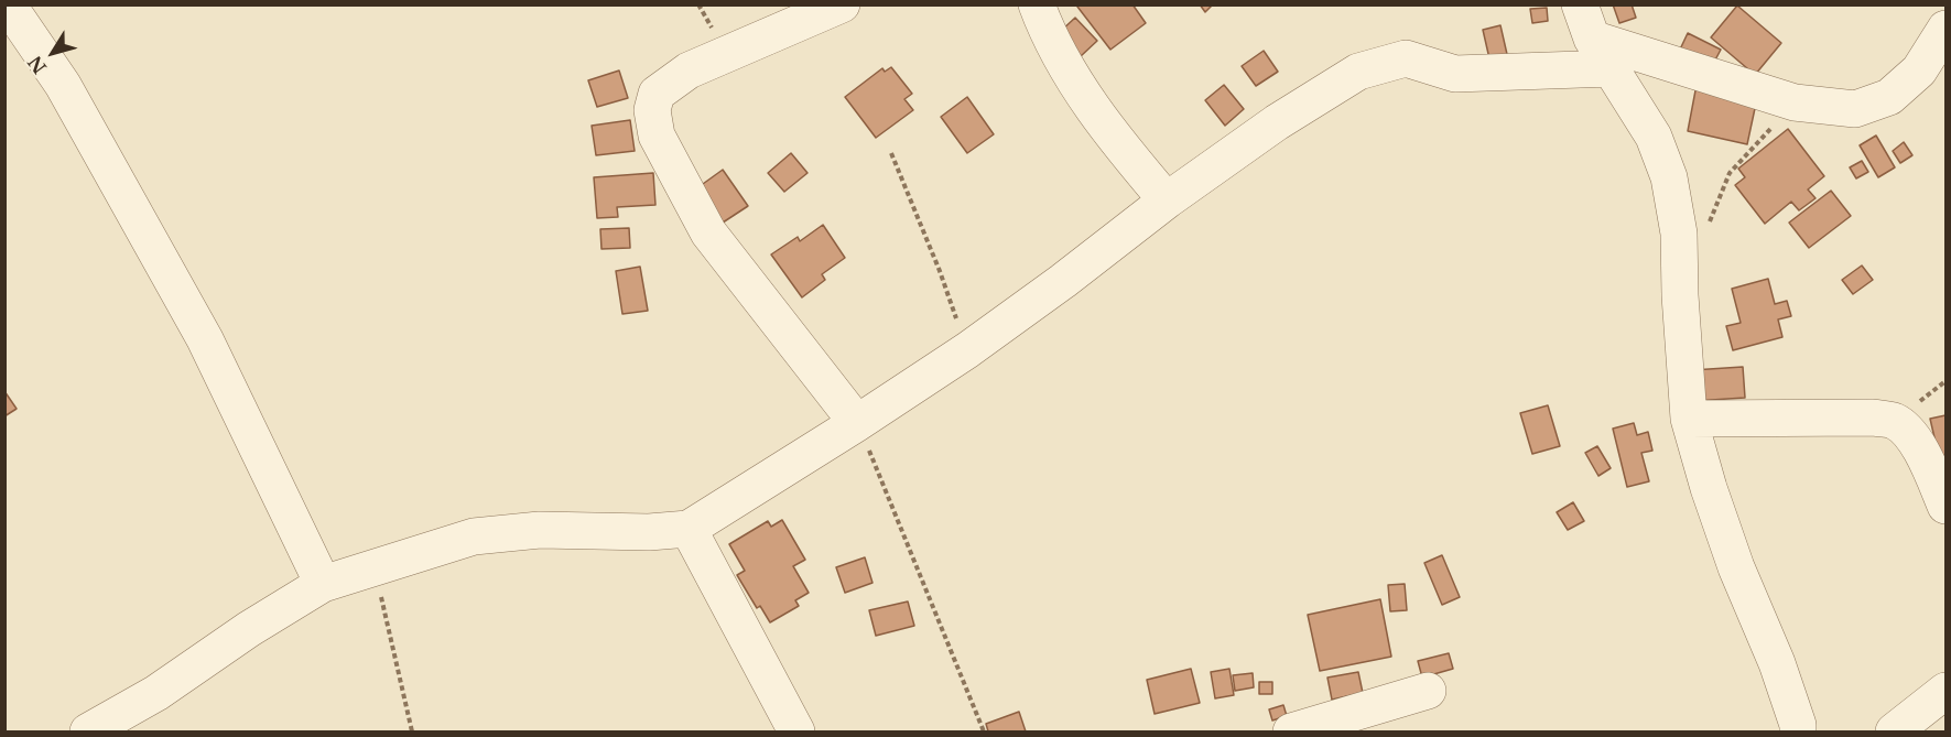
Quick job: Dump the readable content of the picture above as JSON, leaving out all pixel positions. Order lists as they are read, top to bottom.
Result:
{
  "north": "bottom left"
}
